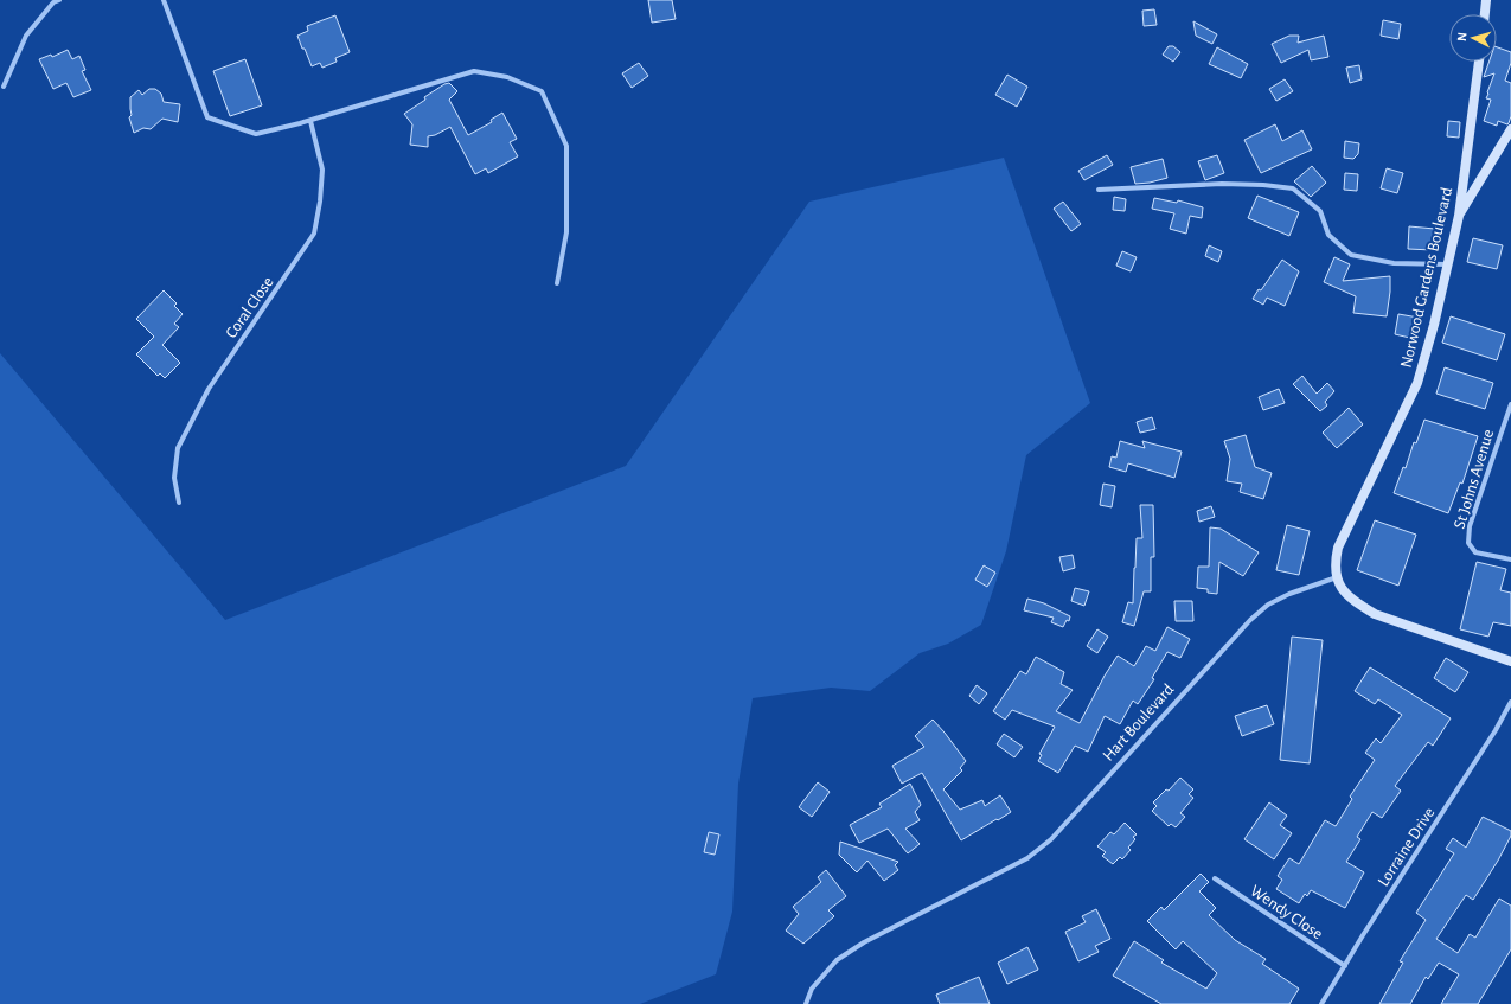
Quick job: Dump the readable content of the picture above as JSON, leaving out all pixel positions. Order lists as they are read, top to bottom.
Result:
{
  "streets": {
    "street": [
      "Norwood Gardens Boulevard",
      "Coral Close",
      "St Johns Avenue",
      "Hart Boulevard",
      "Lorraine Drive",
      "Wendy Close"
    ]
  },
  "crossings": [
    ["Norwood Gardens Boulevard", "Hart Boulevard"],
    ["Lorraine Drive", "Wendy Close"]
  ],
  "north": "left"
}
